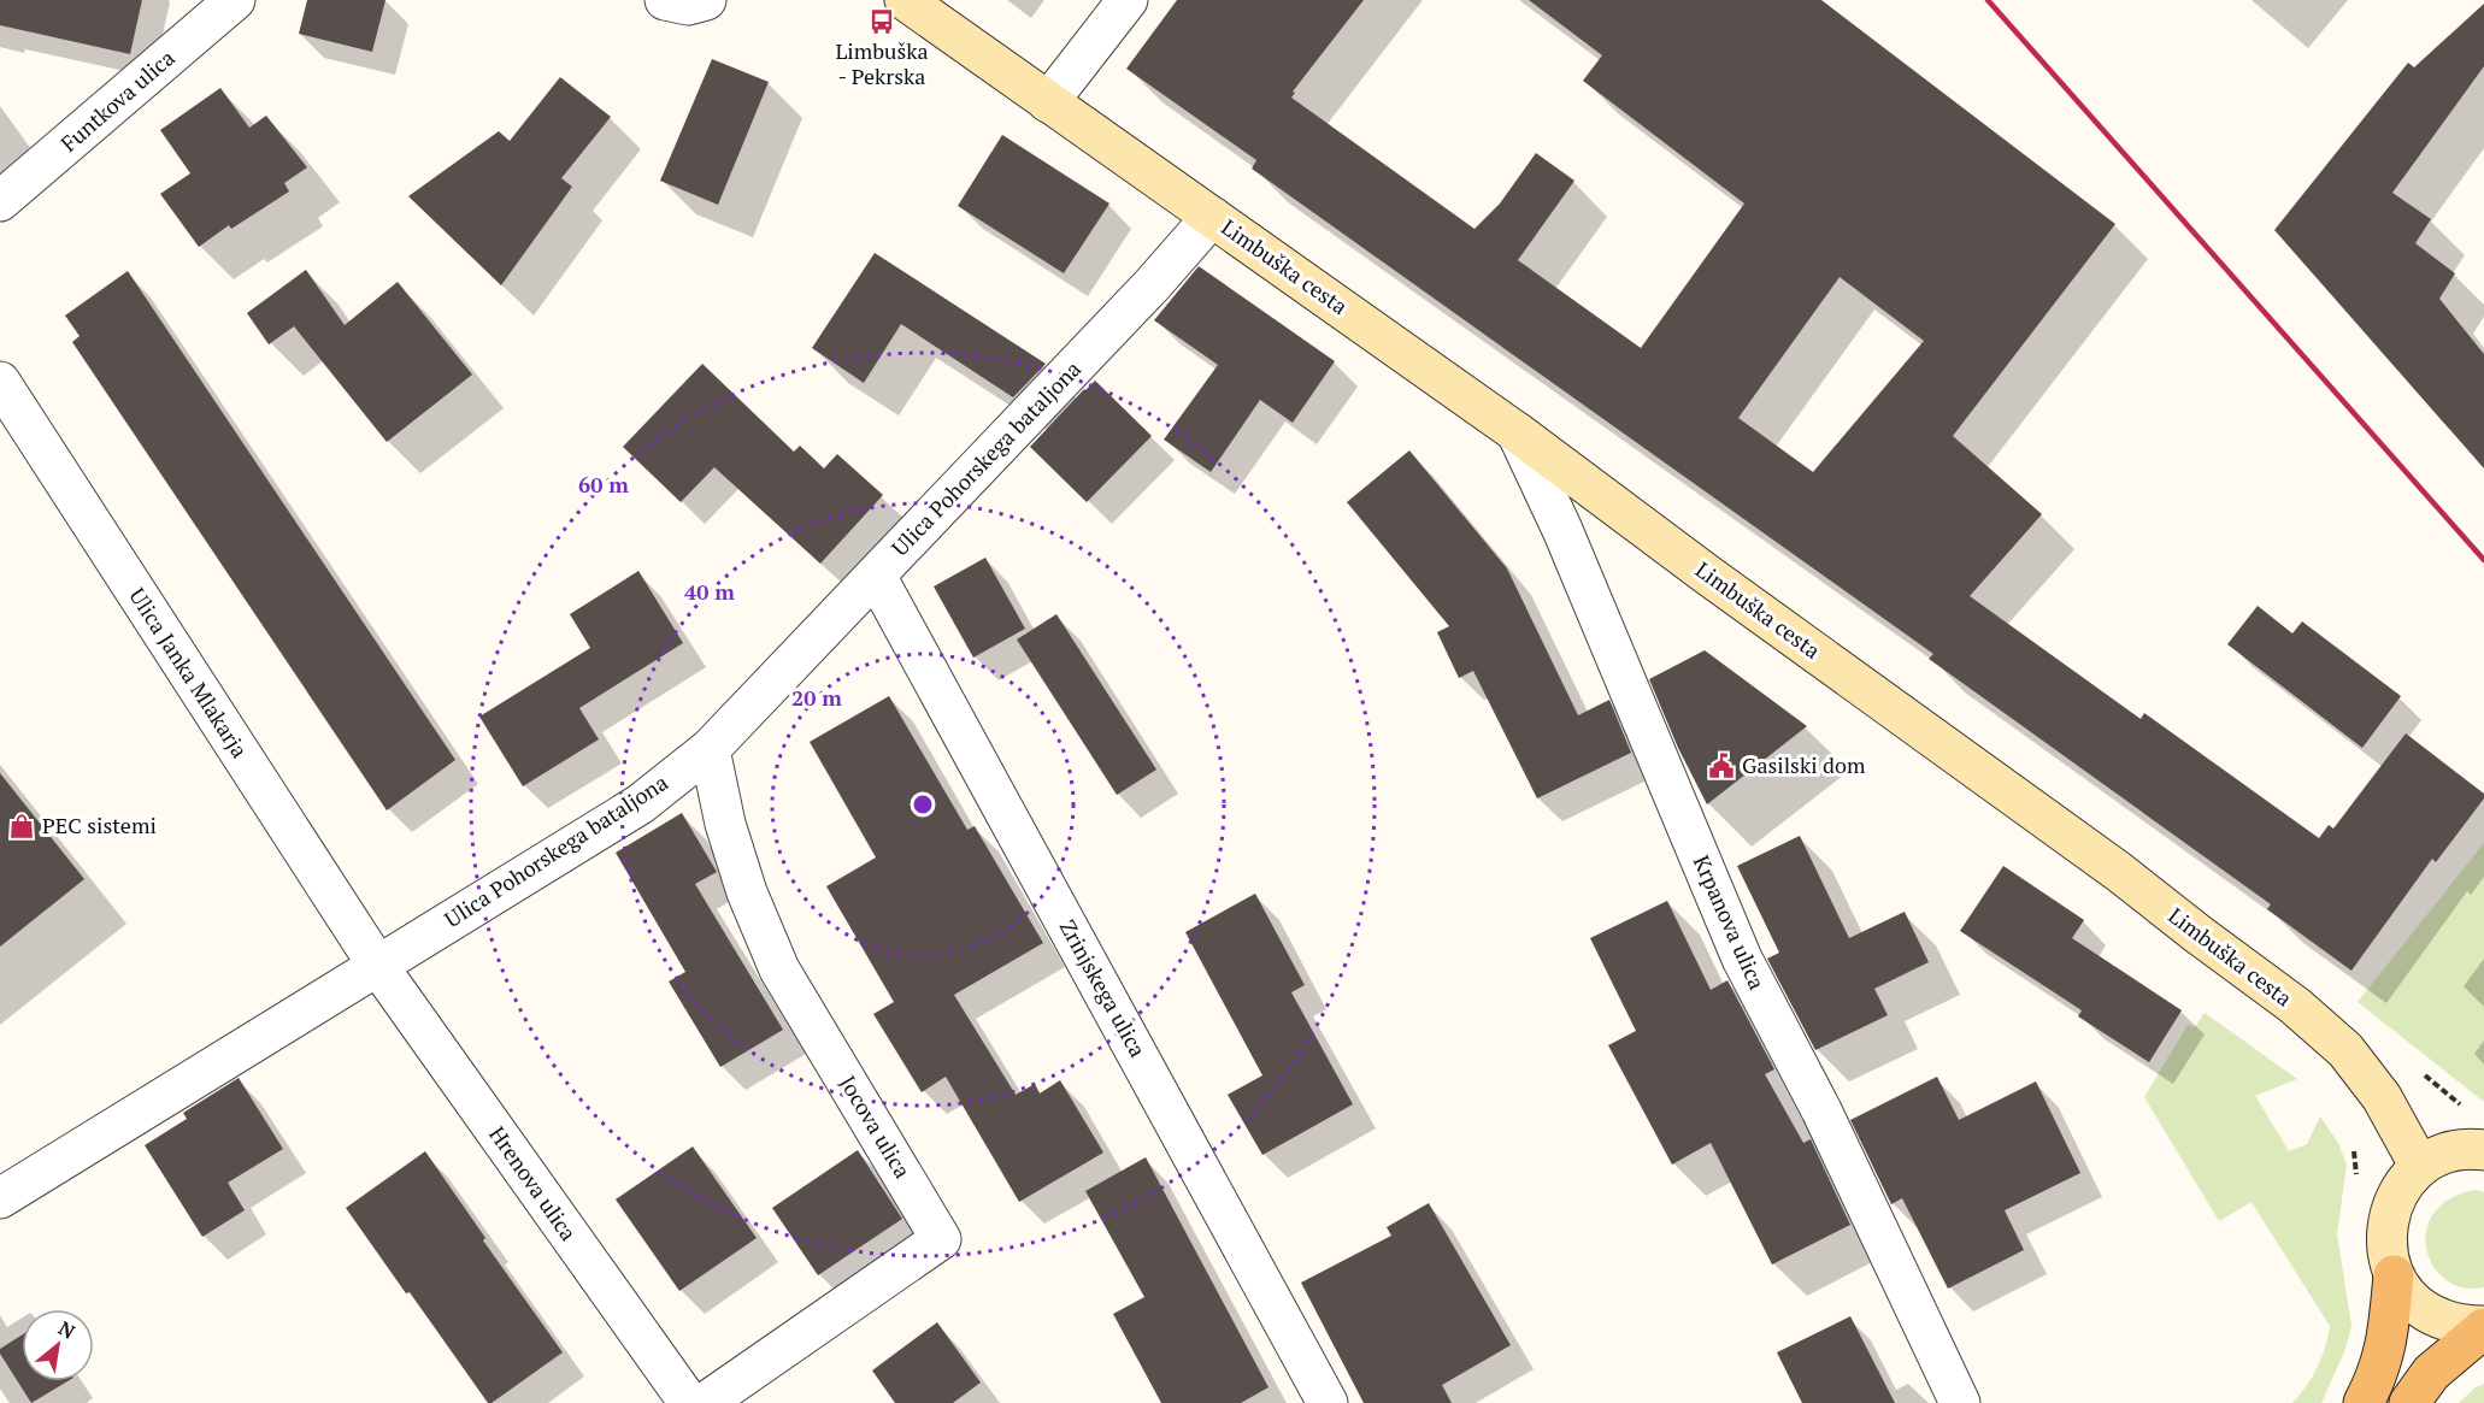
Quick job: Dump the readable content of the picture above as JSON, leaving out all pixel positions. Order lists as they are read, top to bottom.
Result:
{
  "streets": {
    "main road": ["Limbuška cesta"],
    "street": [
      "Funtkova ulica",
      "Ulica Pohorskega bataljona",
      "Ulica Janka Mlakarja",
      "Krpanova ulica",
      "Zrinjskega ulica",
      "Jocova ulica",
      "Hrenova ulica"
    ]
  },
  "crossings": [
    ["Limbuška cesta", "Ulica Pohorskega bataljona"],
    ["Limbuška cesta", "Krpanova ulica"],
    ["Ulica Pohorskega bataljona", "Ulica Janka Mlakarja"],
    ["Ulica Pohorskega bataljona", "Zrinjskega ulica"],
    ["Ulica Pohorskega bataljona", "Jocova ulica"],
    ["Ulica Pohorskega bataljona", "Hrenova ulica"],
    ["Ulica Janka Mlakarja", "Hrenova ulica"]
  ],
  "places": {
    "bus stop": ["Limbuška - Pekrska"],
    "public building": ["Gasilski dom"],
    "shop": ["PEC sistemi"]
  },
  "north": "top right",
  "rings": ["60 m", "40 m", "20 m"]
}
